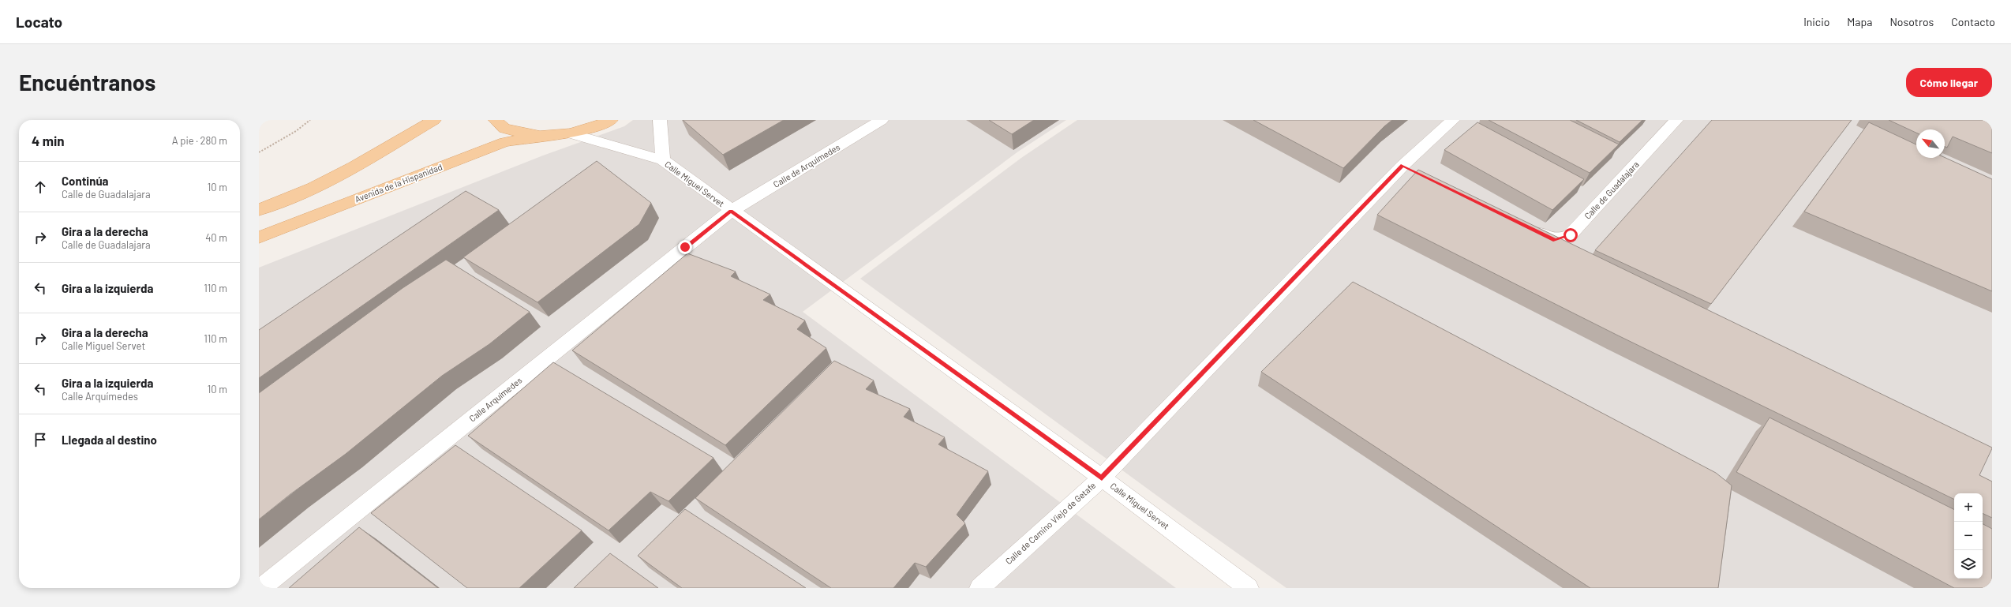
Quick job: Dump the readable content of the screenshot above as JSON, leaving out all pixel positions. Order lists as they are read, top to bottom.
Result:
{
  "streets": {
    "main road": ["Avenida de la Hispanidad"],
    "street": [
      "Calle de Arquímedes",
      "Calle Miguel Servet",
      "Calle de Guadalajara",
      "Calle Arquímedes",
      "Calle de Camino Viejo de Getafe"
    ]
  },
  "crossings": [
    ["Calle de Arquímedes", "Calle Miguel Servet"],
    ["Calle de Arquímedes", "Calle Arquímedes"],
    ["Calle Miguel Servet", "Calle Arquímedes"],
    ["Calle Miguel Servet", "Calle de Camino Viejo de Getafe"]
  ],
  "north": "top left",
  "page": {
    "header": "Locato",
    "nav": [
      "Inicio",
      "Mapa",
      "Nosotros",
      "Contacto"
    ],
    "buttons": "Cómo llegar",
    "title": "Encuéntranos",
    "heading": ["4 min", "A pie · 280 m"],
    "list": [
      ["Continúa", "Calle de Guadalajara", "10 m"],
      ["Gira a la derecha", "Calle de Guadalajara", "40 m"],
      ["Gira a la izquierda", "110 m"],
      ["Gira a la derecha", "Calle Miguel Servet", "110 m"],
      ["Gira a la izquierda", "Calle Arquímedes", "10 m"],
      "Llegada al destino"
    ],
    "map_buttons": ["+", "−"]
  }
}
